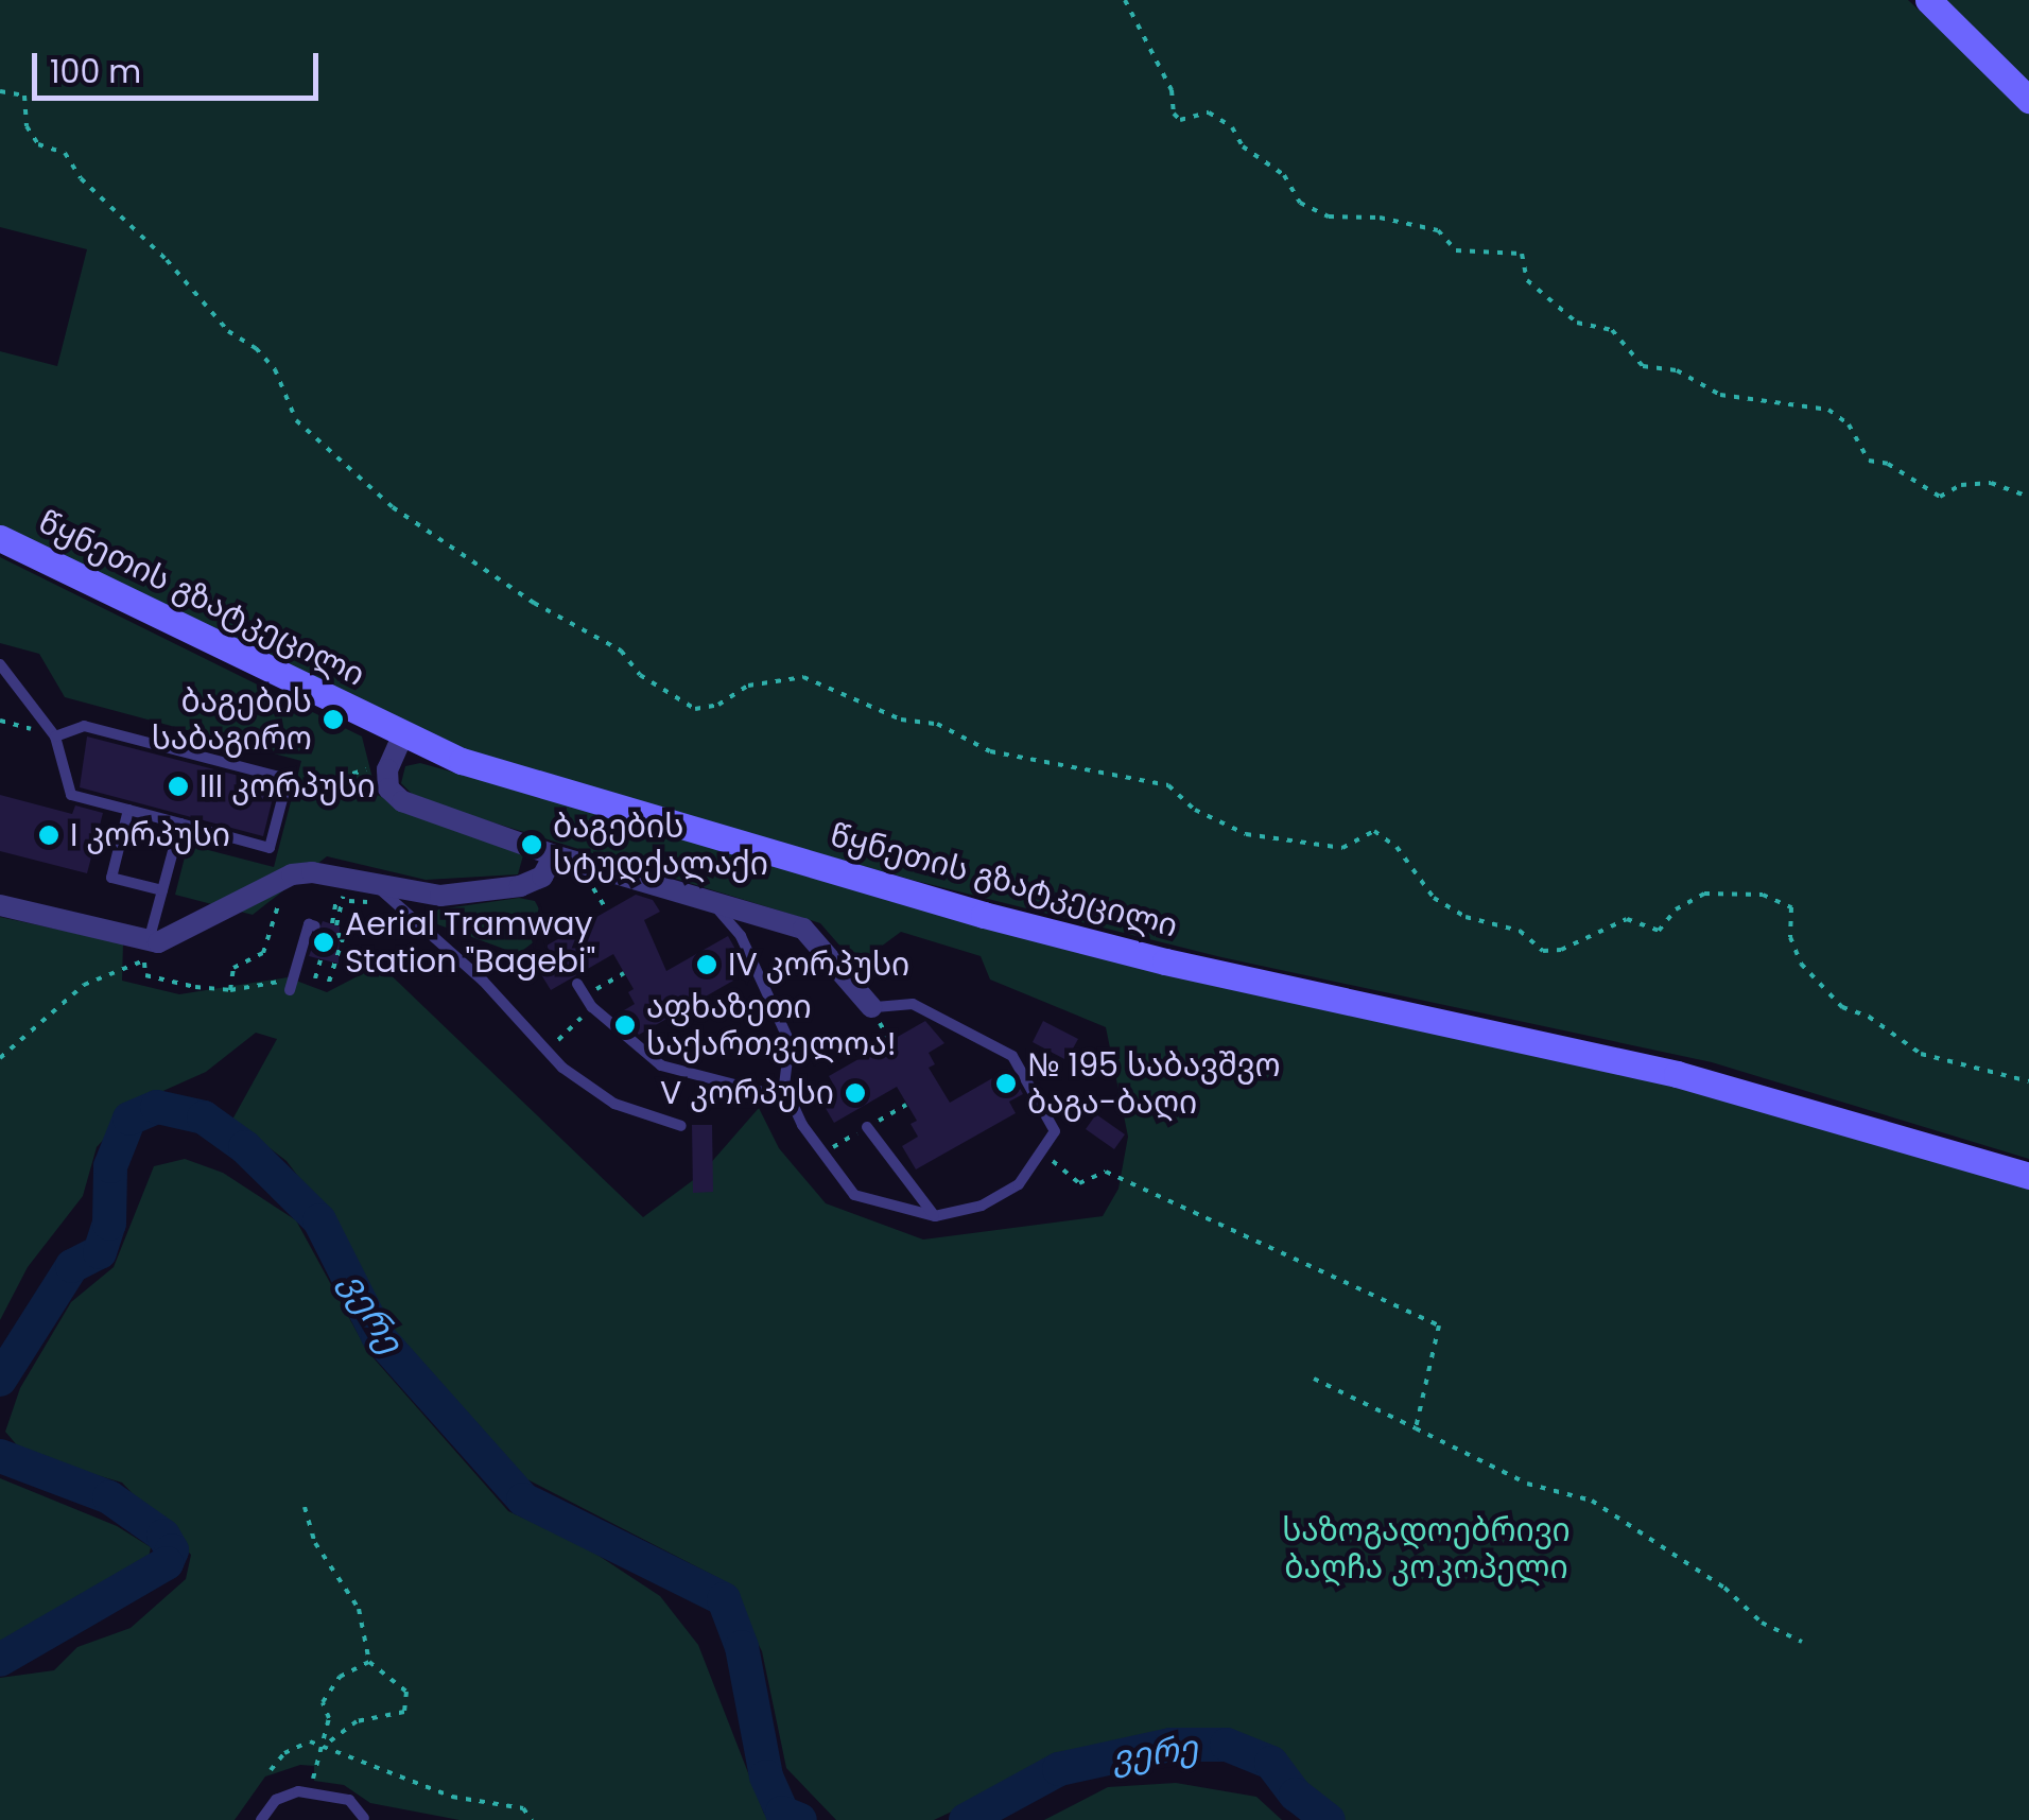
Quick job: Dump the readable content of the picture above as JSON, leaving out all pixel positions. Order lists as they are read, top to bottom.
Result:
{
  "streets": {
    "main road": ["წყნეთის გზატკეცილი"]
  },
  "water": ["ვერე"],
  "parks": ["საზოგადოებრივი ბაღჩა კოკოპელი"],
  "places": [
    "ბაგების საბაგირო",
    "III კორპუსი",
    "I კორპუსი",
    "ბაგების სტუდქალაქი",
    "Aerial Tramway Station \"Bagebi\"",
    "IV კორპუსი",
    "აფხაზეთი საქართველოა!",
    "№ 195 საბავშვო ბაგა-ბაღი",
    "V კორპუსი"
  ],
  "scale_bar": "100 m"
}
